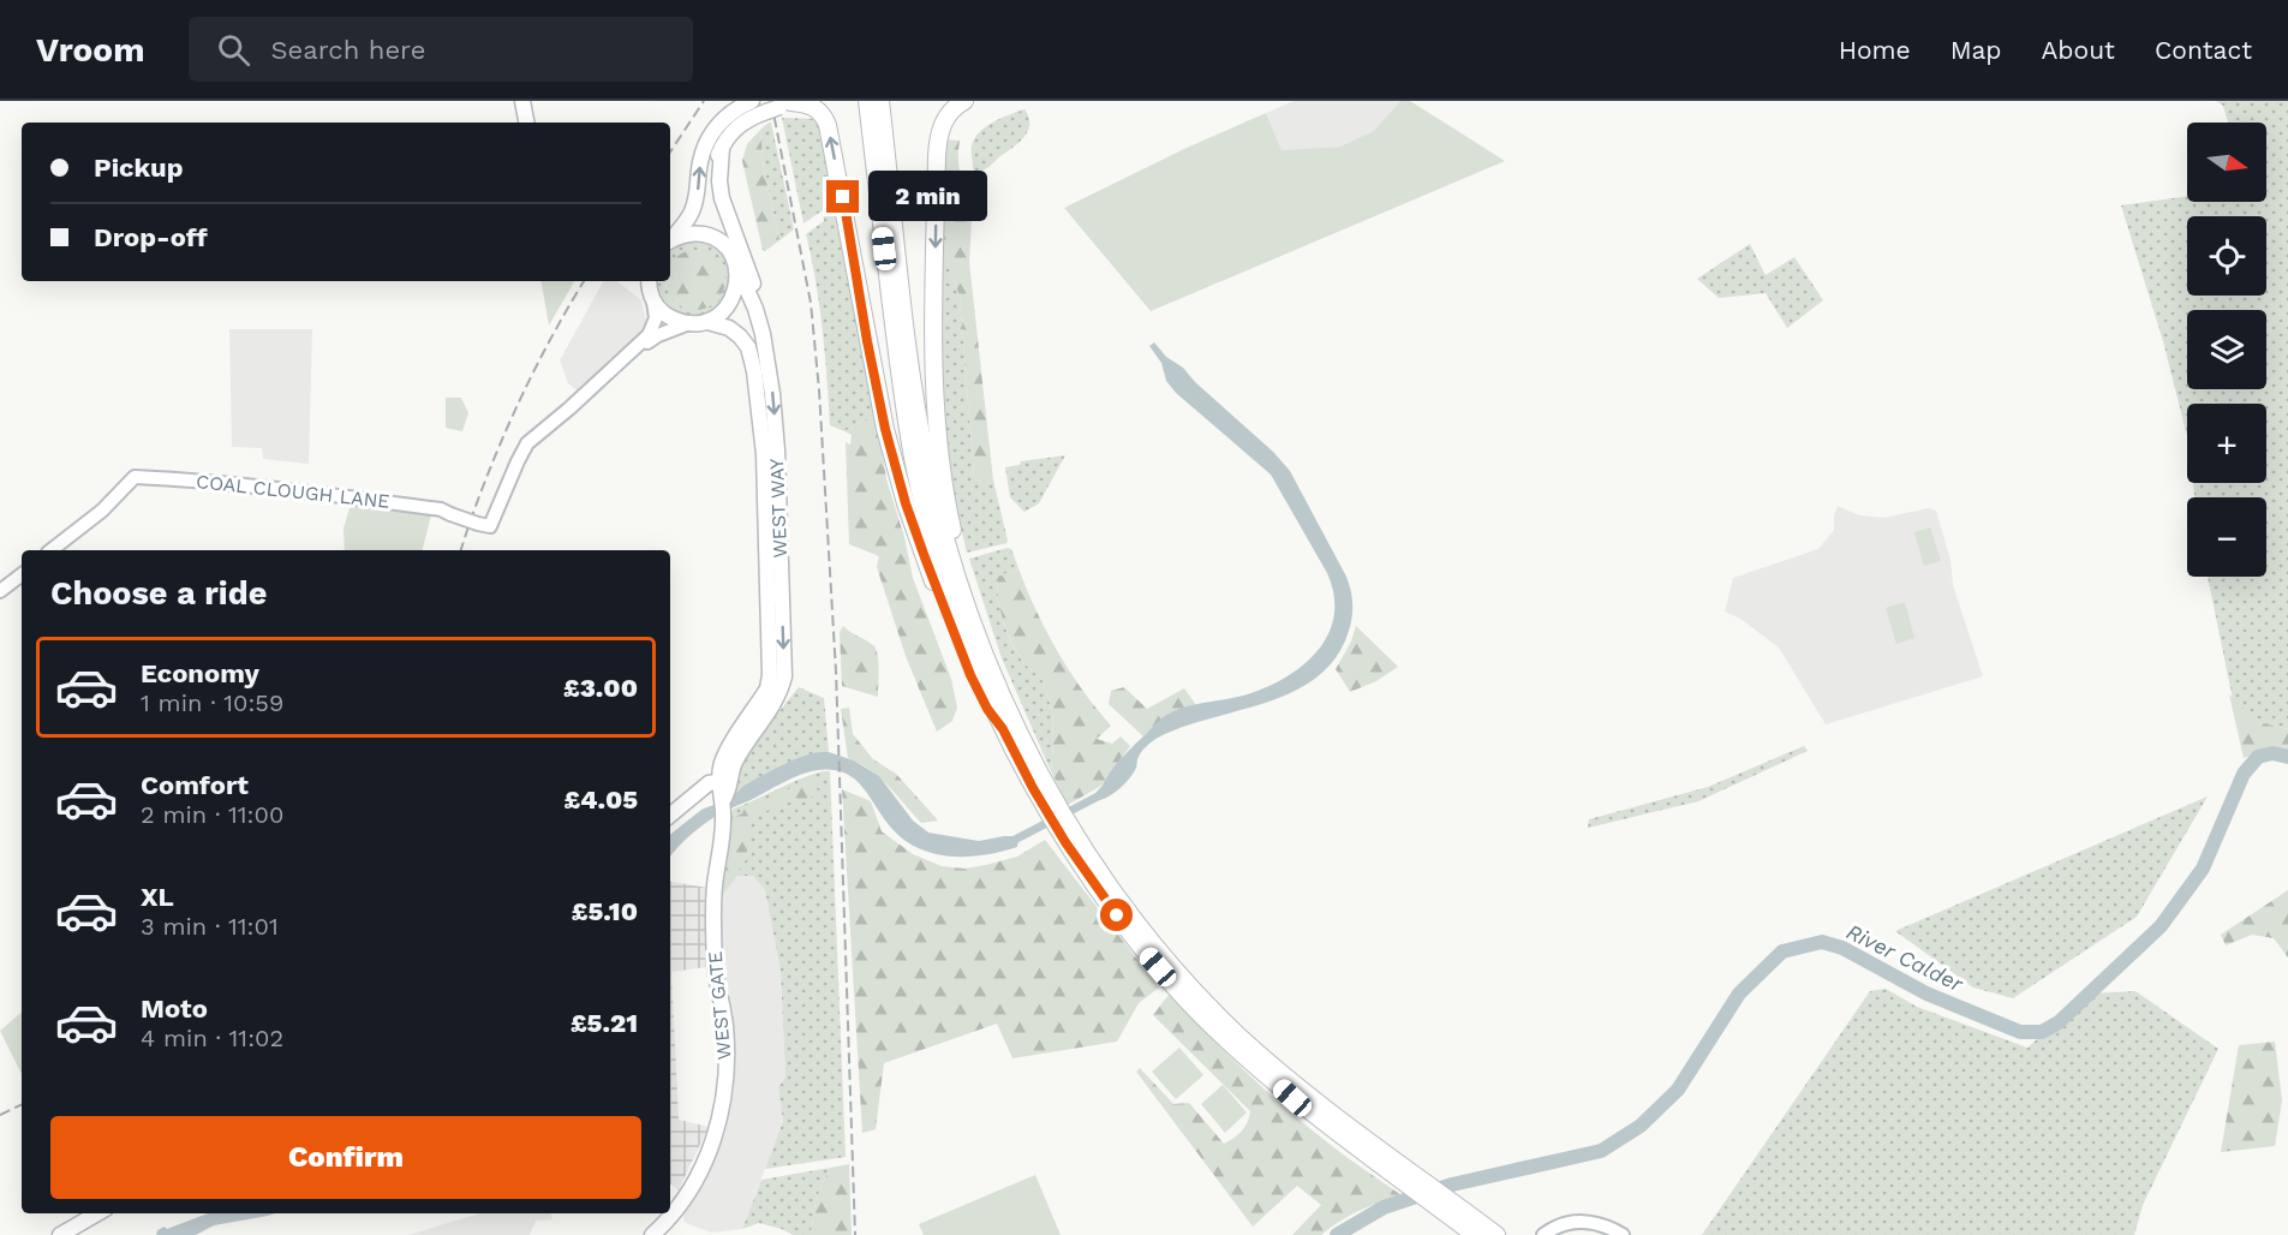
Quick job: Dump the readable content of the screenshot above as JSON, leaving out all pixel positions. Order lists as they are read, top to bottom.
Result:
{
  "streets": {
    "main road": ["COAL CLOUGH LANE", "WEST WAY", "WEST GATE"]
  },
  "crossings": [
    ["WEST WAY", "WEST GATE"]
  ],
  "water": ["River Calder"],
  "north": "right",
  "page": {
    "header": "Vroom",
    "search": "Search here",
    "nav": [
      "Home",
      "Map",
      "About",
      "Contact"
    ],
    "map_buttons": ["+", "−"],
    "banner": ["Pickup", "Drop-off"],
    "bubble": "2 min",
    "heading": "Choose a ride",
    "list": [
      {
        "name": "Economy",
        "note": "1 min · 10:59",
        "value": "£3.00"
      },
      {
        "name": "Comfort",
        "note": "2 min · 11:00",
        "value": "£4.05"
      },
      {
        "name": "XL",
        "note": "3 min · 11:01",
        "value": "£5.10"
      },
      {
        "name": "Moto",
        "note": "4 min · 11:02",
        "value": "£5.21"
      }
    ],
    "buttons": "Confirm"
  }
}
